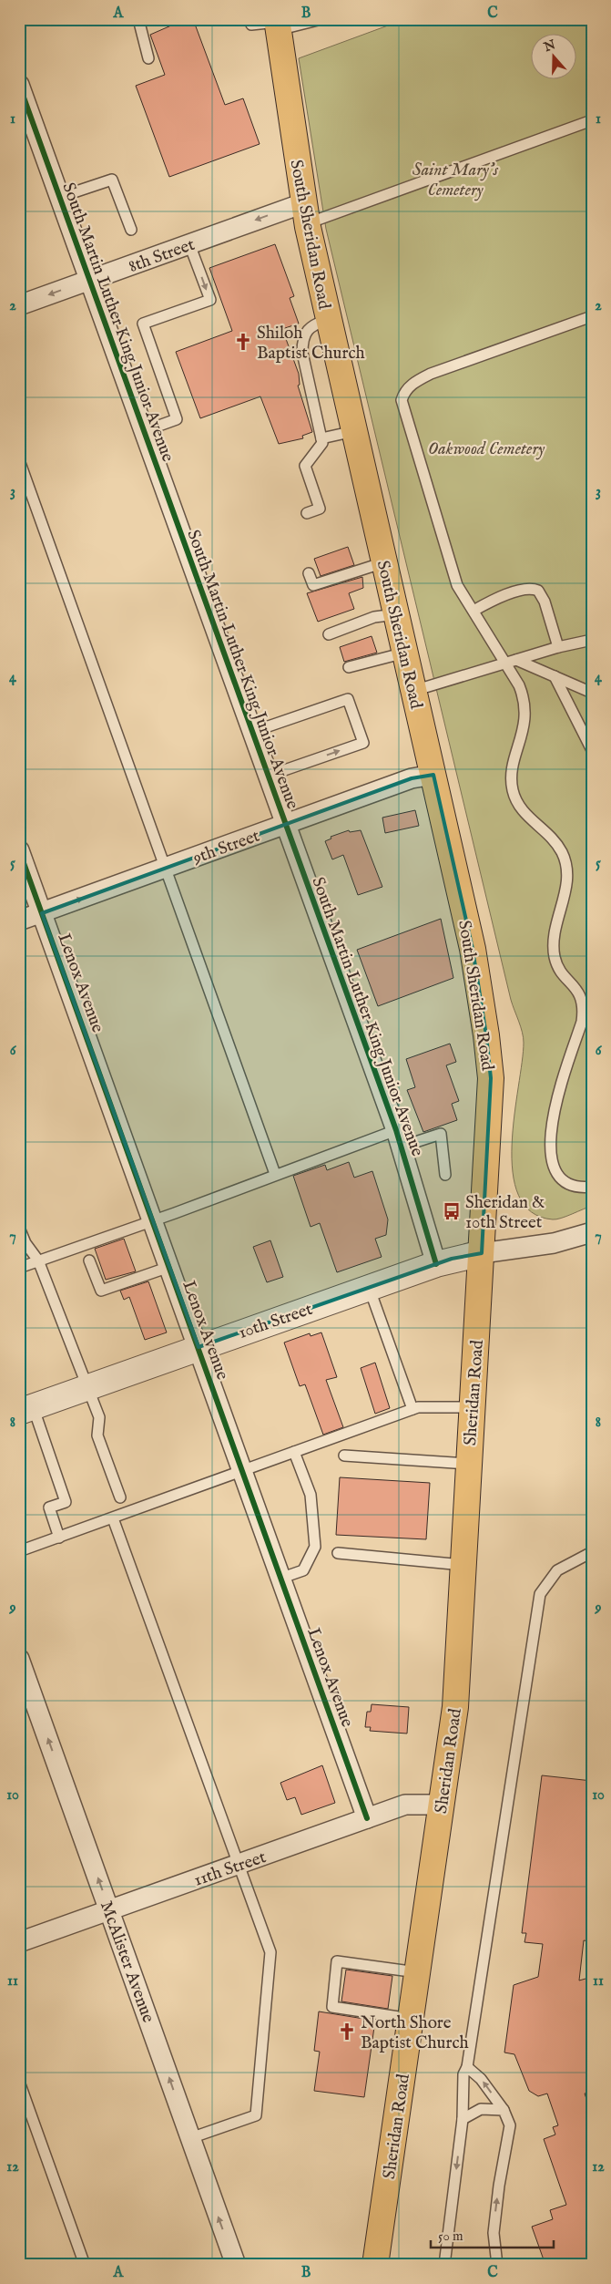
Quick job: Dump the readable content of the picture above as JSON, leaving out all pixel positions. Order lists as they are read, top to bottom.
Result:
{
  "streets": {
    "highway": ["South Sheridan Road", "Sheridan Road"],
    "street": [
      "8th Street",
      "South Martin Luther King Junior Avenue",
      "9th Street",
      "Lenox Avenue",
      "10th Street",
      "11th Street",
      "McAlister Avenue"
    ]
  },
  "crossings": [
    ["South Sheridan Road", "8th Street"],
    ["South Sheridan Road", "9th Street"],
    ["South Sheridan Road", "10th Street"],
    ["South Sheridan Road", "Sheridan Road"],
    ["8th Street", "South Martin Luther King Junior Avenue"],
    ["South Martin Luther King Junior Avenue", "9th Street"],
    ["South Martin Luther King Junior Avenue", "10th Street"],
    ["9th Street", "Lenox Avenue"],
    ["Lenox Avenue", "10th Street"],
    ["Lenox Avenue", "11th Street"],
    ["10th Street", "Sheridan Road"],
    ["Sheridan Road", "11th Street"],
    ["11th Street", "McAlister Avenue"]
  ],
  "one_way": ["8th Street", "McAlister Avenue"],
  "parks": ["Saint Mary's Cemetery", "Oakwood Cemetery"],
  "places": {
    "church": ["Shiloh Baptist Church", "North Shore Baptist Church"],
    "bus stop": ["Sheridan & 10th Street"]
  },
  "scale_bar": "50 m",
  "north": "top",
  "grid": {
    "columns": ["A", "B", "C"],
    "rows": [
      "1",
      "2",
      "3",
      "4",
      "5",
      "6",
      "7",
      "8",
      "9",
      "10",
      "11",
      "12"
    ]
  }
}
